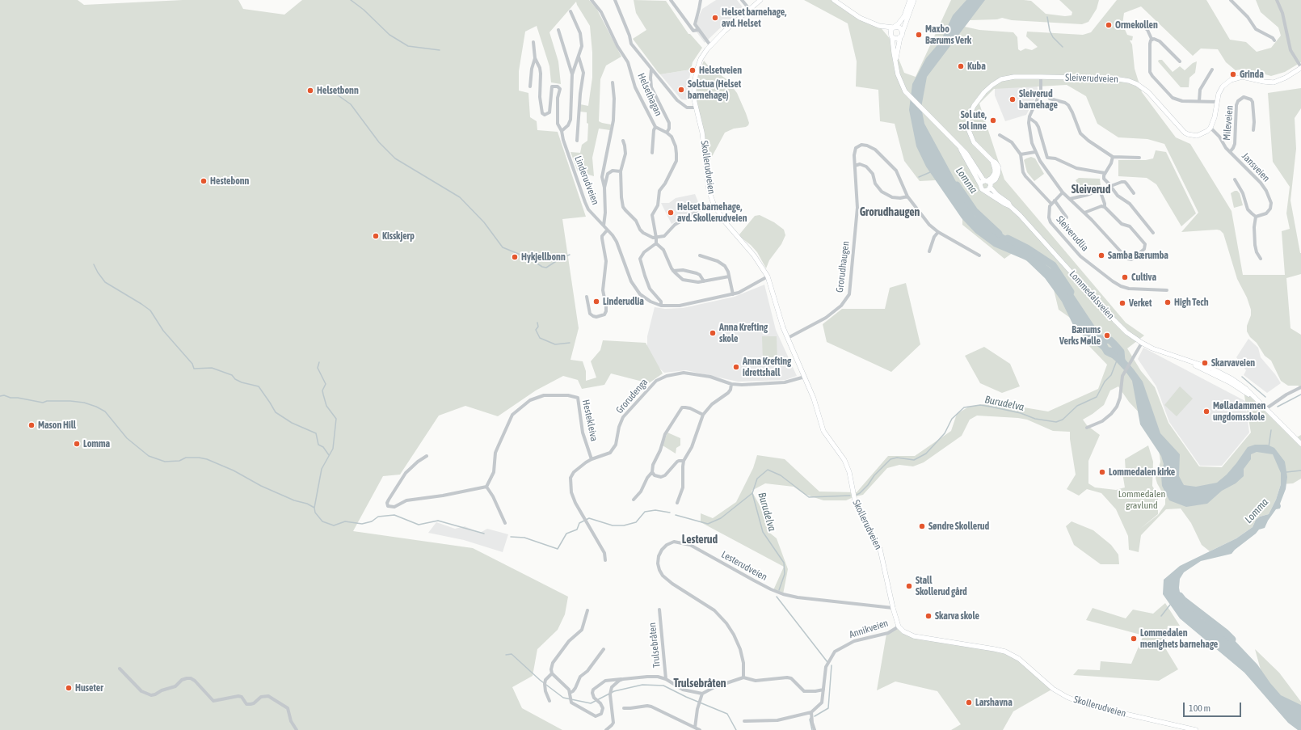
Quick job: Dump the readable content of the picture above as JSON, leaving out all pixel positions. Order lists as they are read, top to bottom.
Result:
{
  "streets": {
    "street": [
      "Sleiverudveien",
      "Helsethagan",
      "Mileveien",
      "Skollerudveien",
      "Jansveien",
      "Linderudveien",
      "Sleiverudlia",
      "Grorudhaugen",
      "Lommedalsveien",
      "Grorudenga",
      "Hestekleiva",
      "Lesterudveien",
      "Annikveien",
      "Trulsebråten"
    ]
  },
  "crossings": [
    ["Sleiverudveien", "Jansveien"],
    ["Sleiverudveien", "Lommedalsveien"],
    ["Mileveien", "Jansveien"],
    ["Skollerudveien", "Linderudveien"],
    ["Skollerudveien", "Grorudhaugen"],
    ["Skollerudveien", "Grorudenga"],
    ["Skollerudveien", "Lesterudveien"],
    ["Skollerudveien", "Annikveien"],
    ["Grorudenga", "Hestekleiva"]
  ],
  "districts": [
    "Sleiverud",
    "Grorudhaugen",
    "Lesterud",
    "Trulsebråten"
  ],
  "water": ["Lomma", "Burudelva"],
  "parks": ["Lommedalen gravlund"],
  "places": [
    "Helset barnehage, avd. Helset",
    "Ormekollen",
    "Maxbo Bærums Verk",
    "Kuba",
    "Helsetveien",
    "Grinda",
    "Solstua (Helset barnehage)",
    "Helsetbonn",
    "Sleiverud barnehage",
    "Sol ute, sol inne",
    "Hestebonn",
    "Helset barnehage, avd. Skollerudveien",
    "Kisskjerp",
    "Samba Bærumba",
    "Hykjellbonn",
    "Cultiva",
    "Linderudlia",
    "High Tech",
    "Verket",
    "Anna Krefting skole",
    "Bærums Verks Mølle",
    "Skarvaveien",
    "Anna Krefting idrettshall",
    "Mølladammen ungdomsskole",
    "Mason Hill",
    "Lomma",
    "Lommedalen kirke",
    "Søndre Skollerud",
    "Stall Skollerud gård",
    "Skarva skole",
    "Lommedalen menighets barnehage",
    "Huseter",
    "Larshavna"
  ],
  "scale_bar": "100 m"
}
